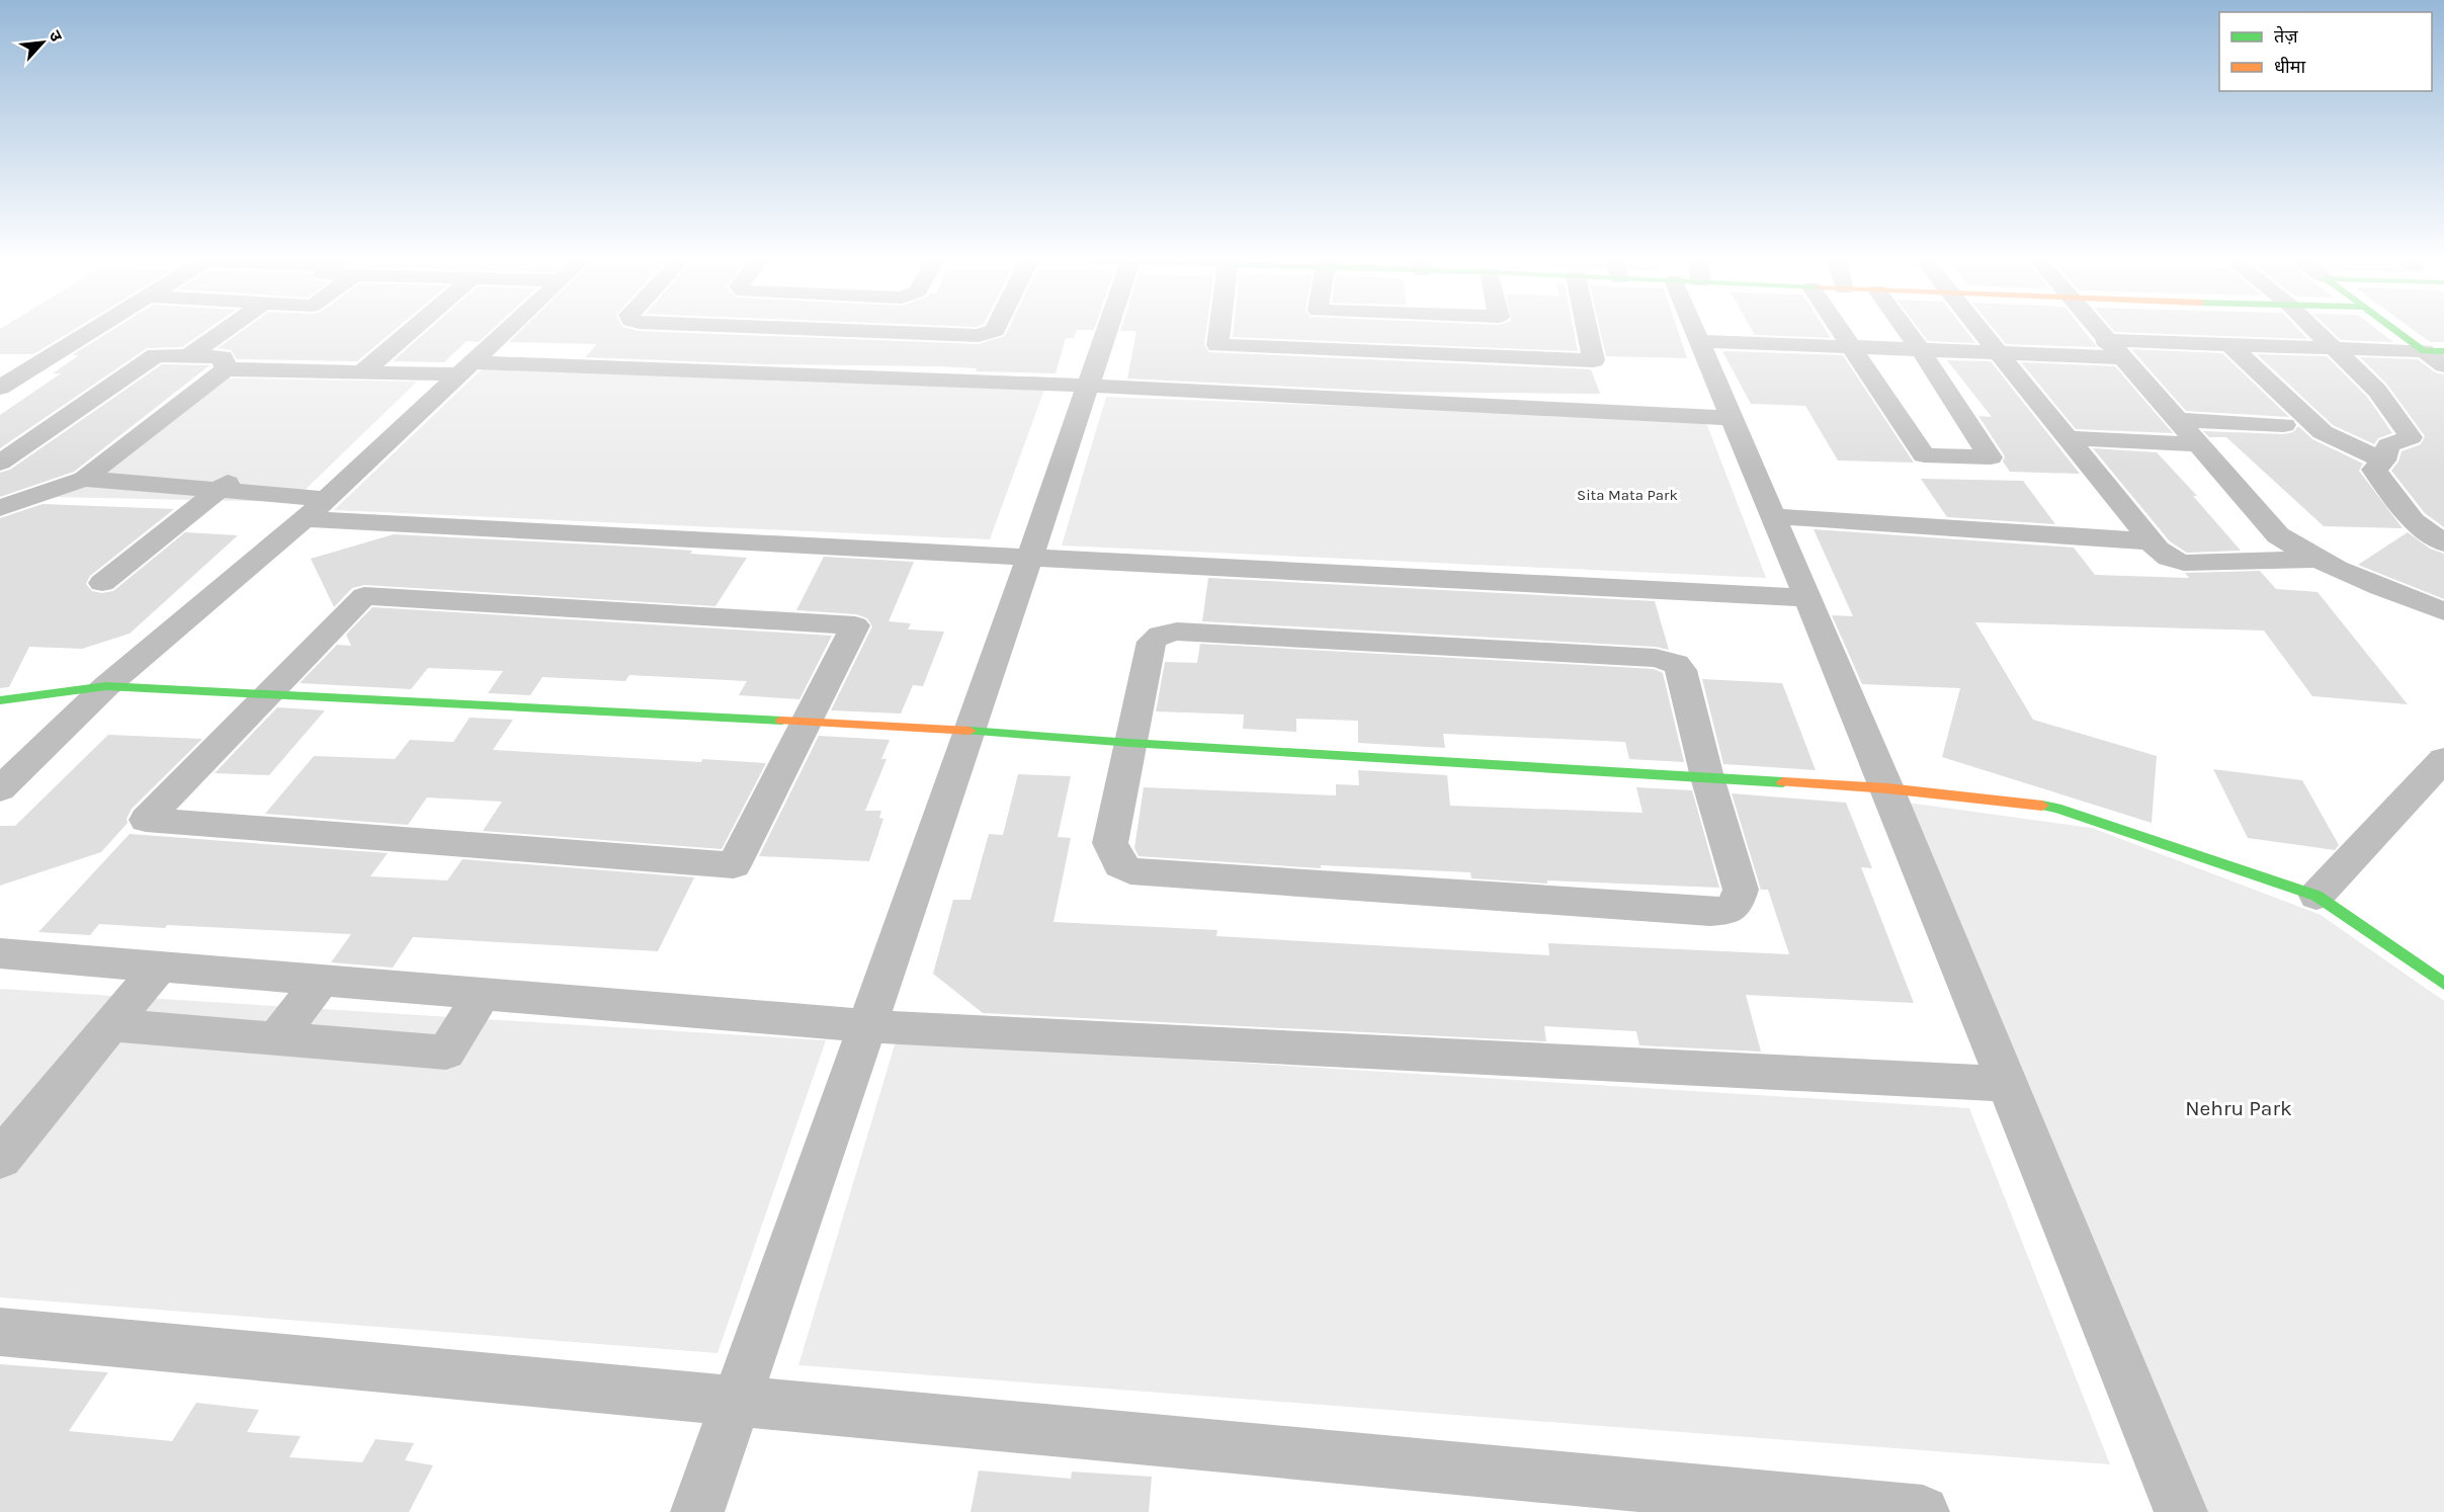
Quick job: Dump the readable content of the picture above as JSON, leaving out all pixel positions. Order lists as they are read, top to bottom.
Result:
{
  "parks": ["Sita Mata Park", "Nehru Park"],
  "legend": ["तेज़", "धीमा"],
  "north": "top right"
}
